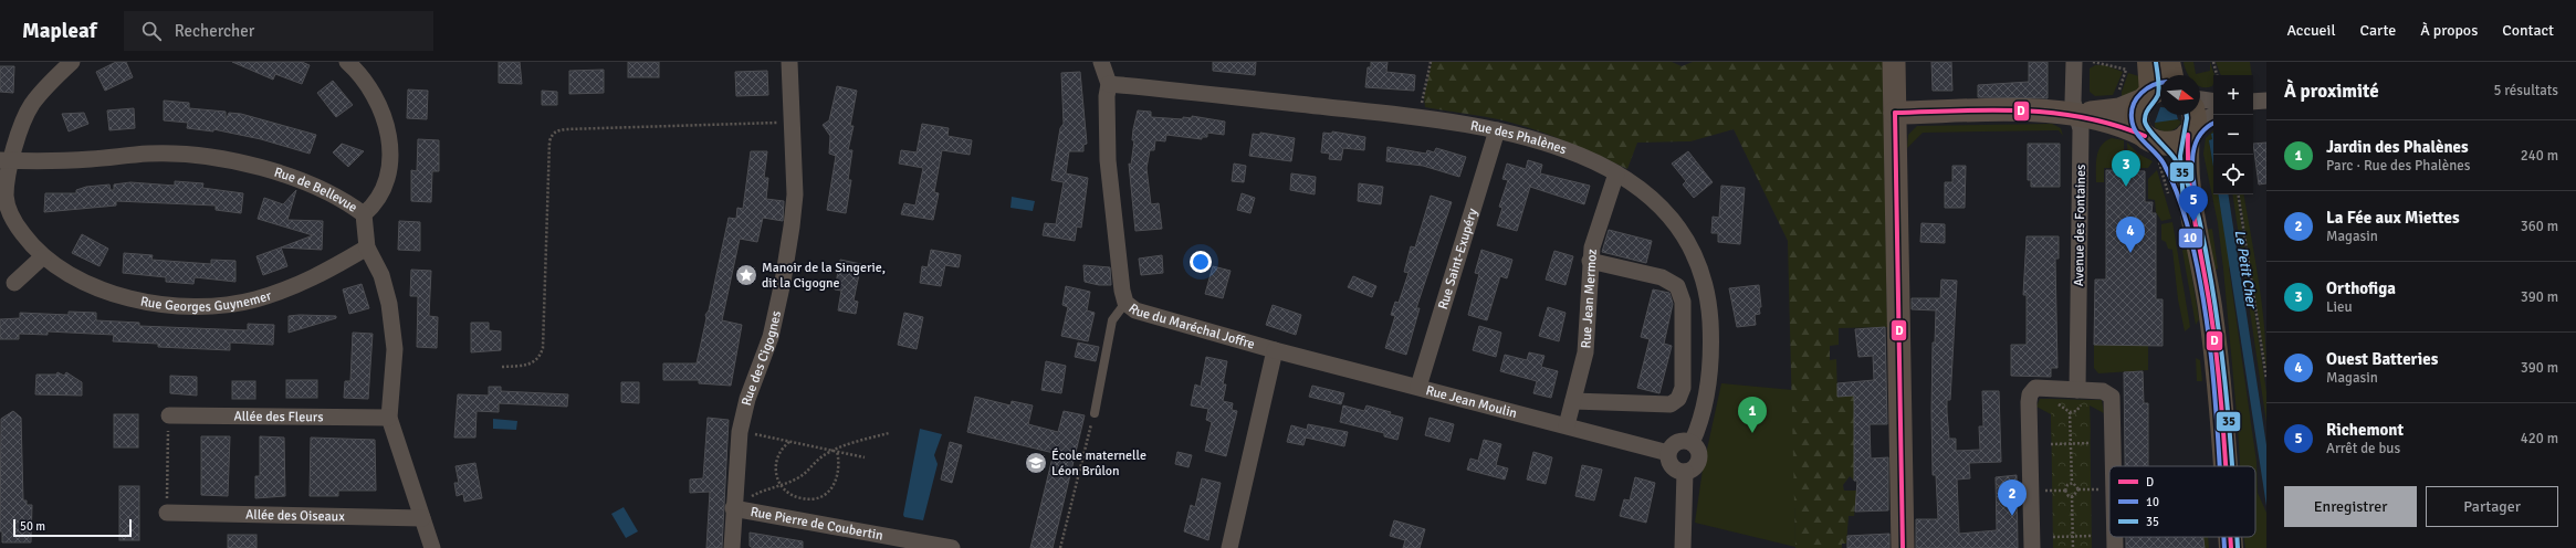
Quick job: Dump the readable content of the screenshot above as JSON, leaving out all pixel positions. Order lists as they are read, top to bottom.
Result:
{
  "streets": {
    "street": [
      "Rue des Phalènes",
      "Rue de Bellevue",
      "Avenue des Fontaines",
      "Rue Saint-Exupéry",
      "Rue Georges Guynemer",
      "Rue Jean Mermoz",
      "Rue du Maréchal Joffre",
      "Rue des Cigognes",
      "Rue Jean Moulin",
      "Allée des Fleurs",
      "Allée des Oiseaux",
      "Rue Pierre de Coubertin"
    ]
  },
  "crossings": [
    ["Rue des Phalènes", "Rue Saint-Exupéry"],
    ["Rue des Phalènes", "Rue Jean Mermoz"],
    ["Rue des Phalènes", "Rue du Maréchal Joffre"],
    ["Rue des Phalènes", "Rue Jean Moulin"],
    ["Rue de Bellevue", "Rue Georges Guynemer"],
    ["Rue de Bellevue", "Allée des Fleurs"],
    ["Rue de Bellevue", "Allée des Oiseaux"],
    ["Rue Saint-Exupéry", "Rue Jean Moulin"],
    ["Rue Jean Mermoz", "Rue Jean Moulin"],
    ["Rue du Maréchal Joffre", "Rue Jean Moulin"],
    ["Rue des Cigognes", "Rue Pierre de Coubertin"]
  ],
  "water": ["Le Petit Cher"],
  "places": {
    "place": ["Manoir de la Singerie, dit la Cigogne"],
    "school or university": ["École maternelle Léon Brûlon"]
  },
  "lines": ["transit line 35", "transit line 10", "transit line D"],
  "legend": ["D", "10", "35"],
  "scale_bar": "50 m",
  "north": "right",
  "page": {
    "header": "Mapleaf",
    "search": "Rechercher",
    "nav": [
      "Accueil",
      "Carte",
      "À propos",
      "Contact"
    ],
    "heading": ["À proximité", "5 résultats"],
    "map_buttons": ["+", "−"],
    "list": [
      {
        "mark": "1",
        "name": "Jardin des Phalènes",
        "note": "Parc · Rue des Phalènes",
        "value": "240 m"
      },
      {
        "mark": "2",
        "name": "La Fée aux Miettes",
        "note": "Magasin",
        "value": "360 m"
      },
      {
        "mark": "3",
        "name": "Orthofiga",
        "note": "Lieu",
        "value": "390 m"
      },
      {
        "mark": "4",
        "name": "Ouest Batteries",
        "note": "Magasin",
        "value": "390 m"
      },
      {
        "mark": "5",
        "name": "Richemont",
        "note": "Arrêt de bus",
        "value": "420 m"
      }
    ],
    "pins": [
      "3",
      "5",
      "4",
      "1",
      "2"
    ],
    "buttons": ["Enregistrer", "Partager"],
    "scale": "50 m"
  }
}
